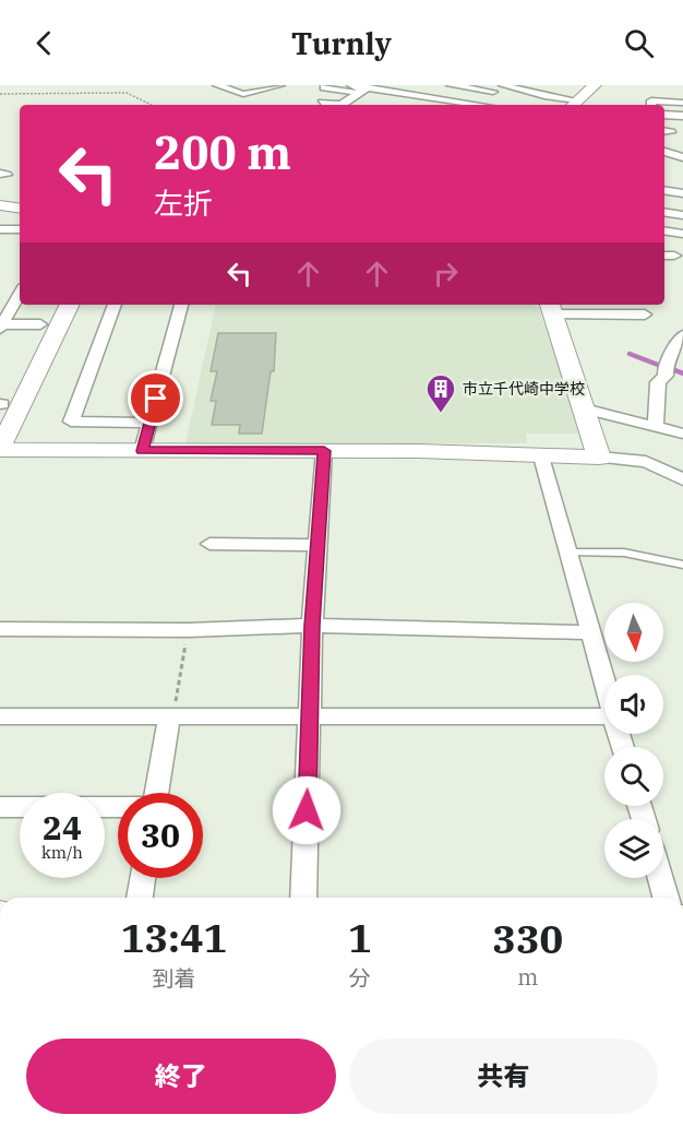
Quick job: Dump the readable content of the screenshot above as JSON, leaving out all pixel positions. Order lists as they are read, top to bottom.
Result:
{
  "places": {
    "building": ["市立千代崎中学校"]
  },
  "north": "bottom",
  "page": {
    "header": "Turnly",
    "turn": ["200 m", "左折"],
    "speed": "24 km/h",
    "limit": "30",
    "eta": [
      "13:41",
      "到着",
      "1",
      "分",
      "330",
      "m"
    ],
    "buttons": ["終了", "共有"]
  }
}
